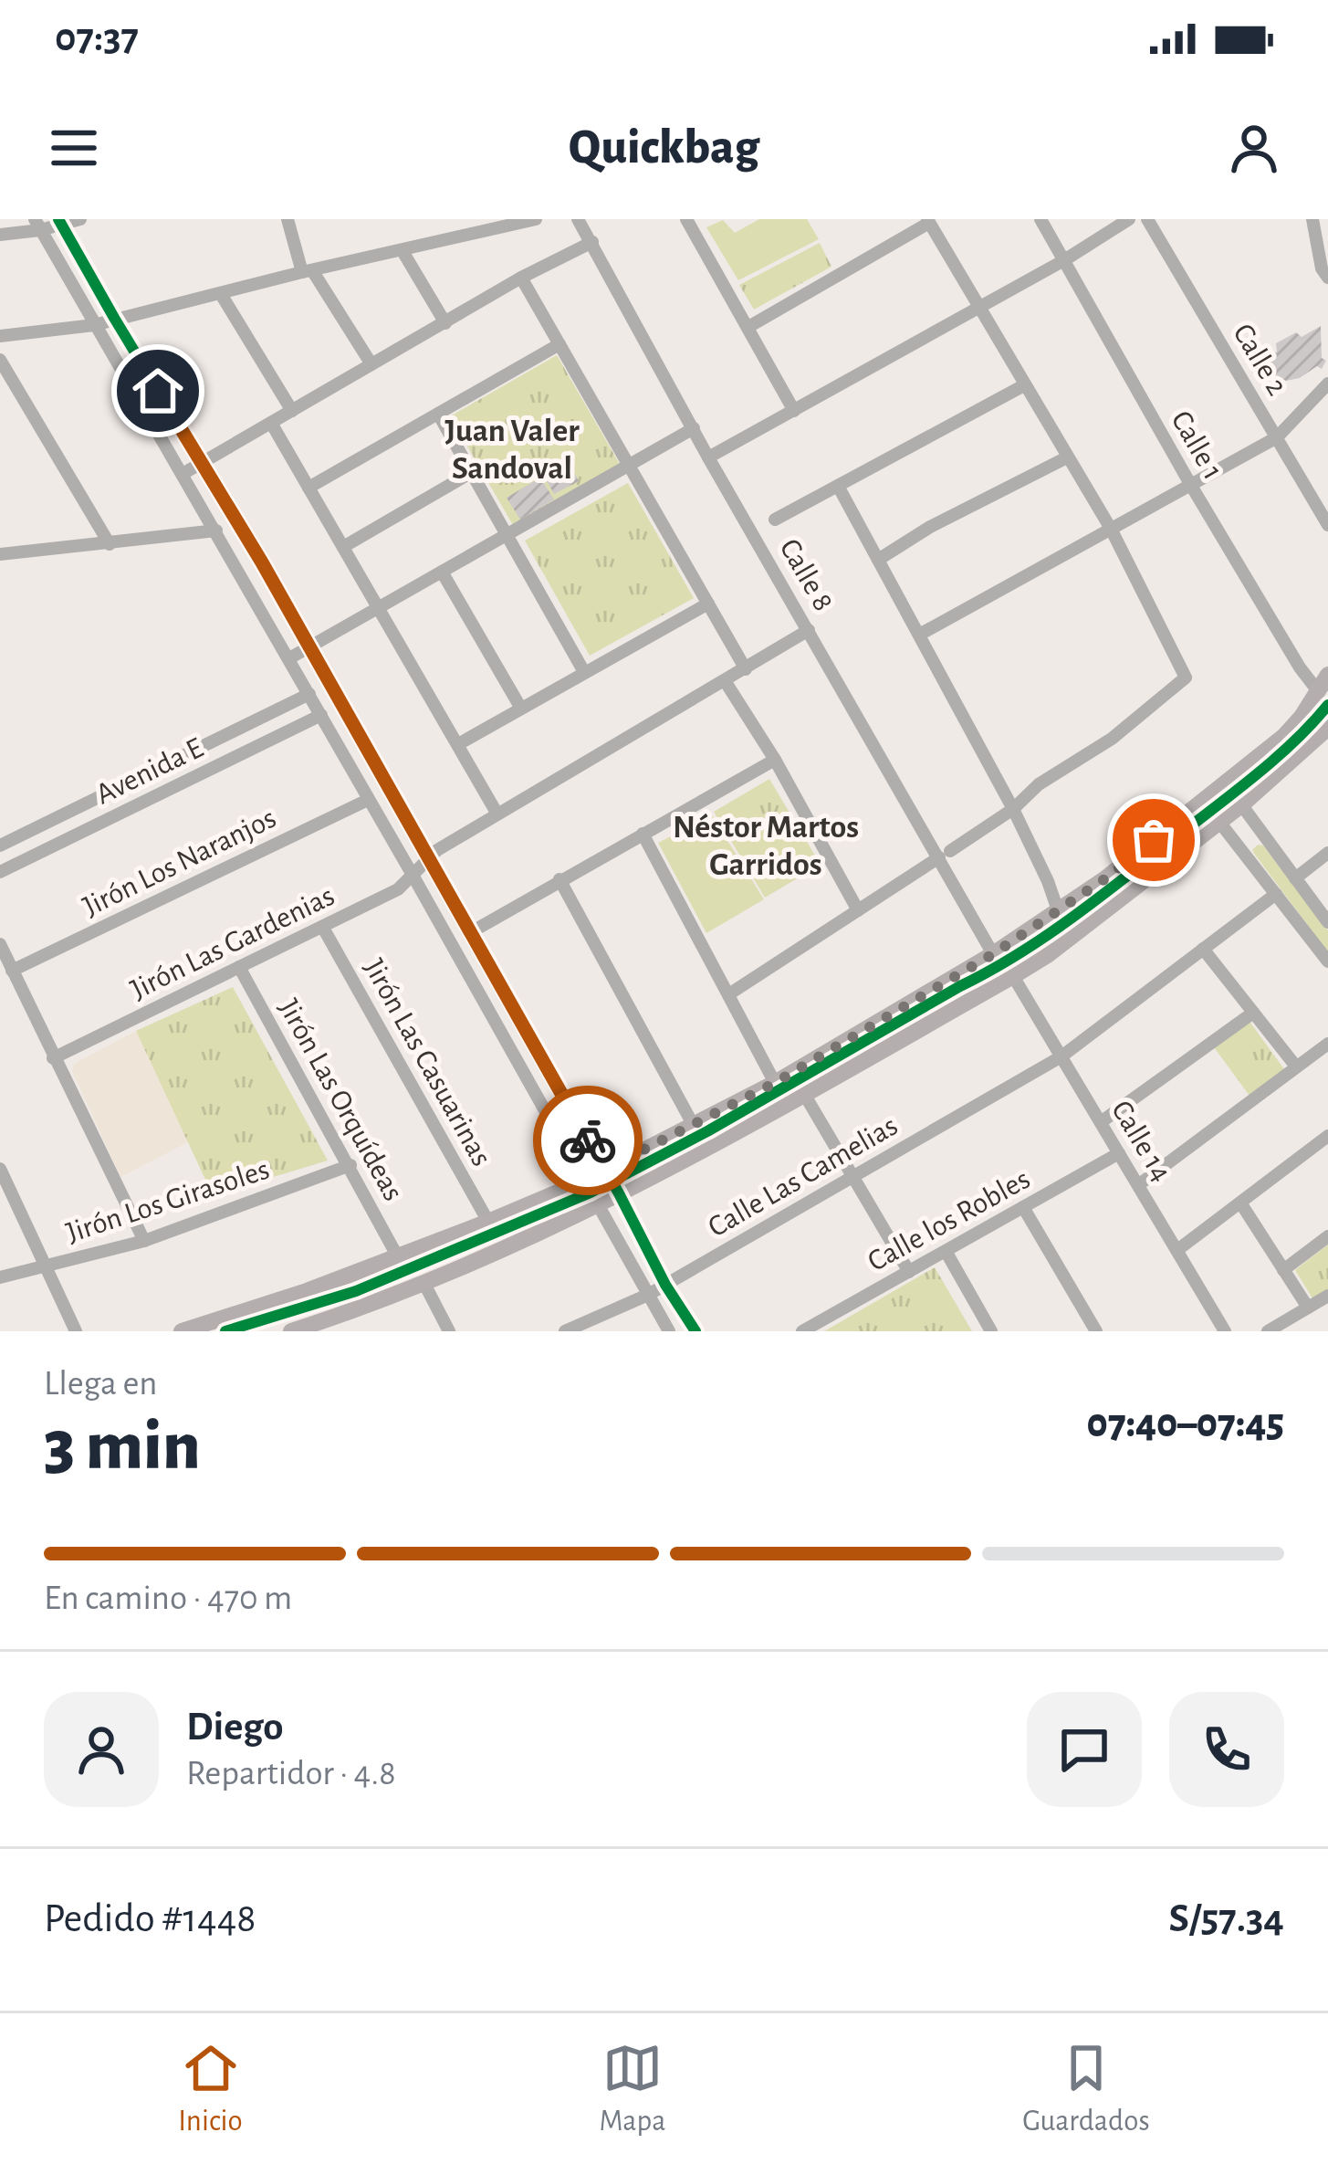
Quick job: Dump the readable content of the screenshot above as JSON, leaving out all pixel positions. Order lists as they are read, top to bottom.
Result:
{
  "streets": {
    "street": [
      "Calle 2",
      "Calle 1",
      "Calle 8",
      "Avenida E",
      "Jirón Los Naranjos",
      "Jirón Las Gardenias",
      "Jirón Las Casuarinas",
      "Jirón Las Orquídeas",
      "Calle 14",
      "Calle Las Camelias",
      "Jirón Los Girasoles",
      "Calle los Robles"
    ]
  },
  "crossings": [
    ["Calle 8", "Jirón Las Gardenias"],
    ["Jirón Las Gardenias", "Jirón Las Casuarinas"],
    ["Jirón Las Gardenias", "Jirón Las Orquídeas"],
    ["Jirón Las Orquídeas", "Jirón Los Girasoles"],
    ["Calle 14", "Calle Las Camelias"],
    ["Calle 14", "Calle los Robles"]
  ],
  "districts": ["Juan Valer Sandoval", "Néstor Martos Garridos"],
  "page": {
    "status": "07:37",
    "header": "Quickbag",
    "heading": ["3 min", "Llega en", "07:40–07:45"],
    "panel": [
      "Diego",
      "Repartidor · 4.8",
      "Pedido #1448",
      "S/57.34"
    ],
    "bar": "En camino · 470 m",
    "tabs": ["Inicio", "Mapa", "Guardados"]
  }
}
